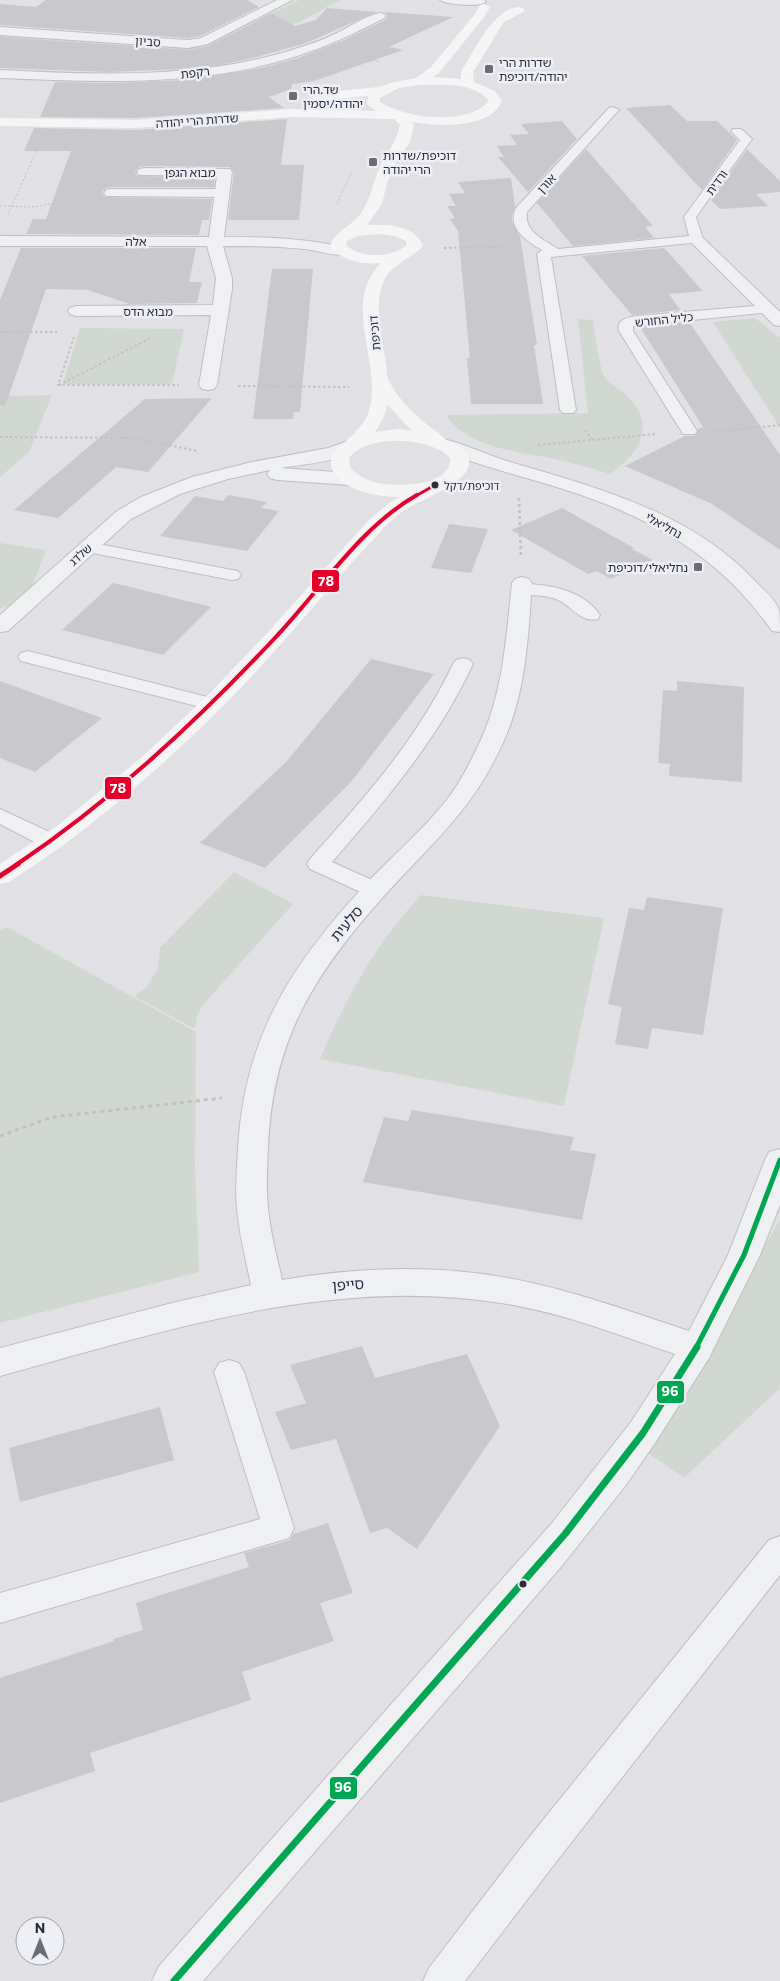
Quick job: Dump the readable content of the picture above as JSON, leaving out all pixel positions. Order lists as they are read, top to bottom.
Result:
{
  "streets": {
    "street": [
      "סביון",
      "רקפת",
      "שדרות הרי יהודה",
      "מבוא הגפן",
      "אלה",
      "מבוא הדס",
      "דוכיפת",
      "נחליאלי",
      "שלדג",
      "סלעית",
      "סייפן"
    ],
    "lane": ["ורדית", "אורן", "כליל החורש"]
  },
  "crossings": [
    ["מבוא הגפן", "אלה"],
    ["דוכיפת", "נחליאלי"],
    ["דוכיפת", "שלדג"],
    ["סלעית", "סייפן"]
  ],
  "places": {
    "transit": [
      "שדרות הרי יהודה/דוכיפת",
      "שד.הרי יהודה/יסמין",
      "דוכיפת/שדרות הרי יהודה",
      "נחליאלי/דוכיפת"
    ],
    "other": ["דוכיפת/דקל"]
  },
  "lines": ["transit line 78", "transit line 96"],
  "north": "top"
}
